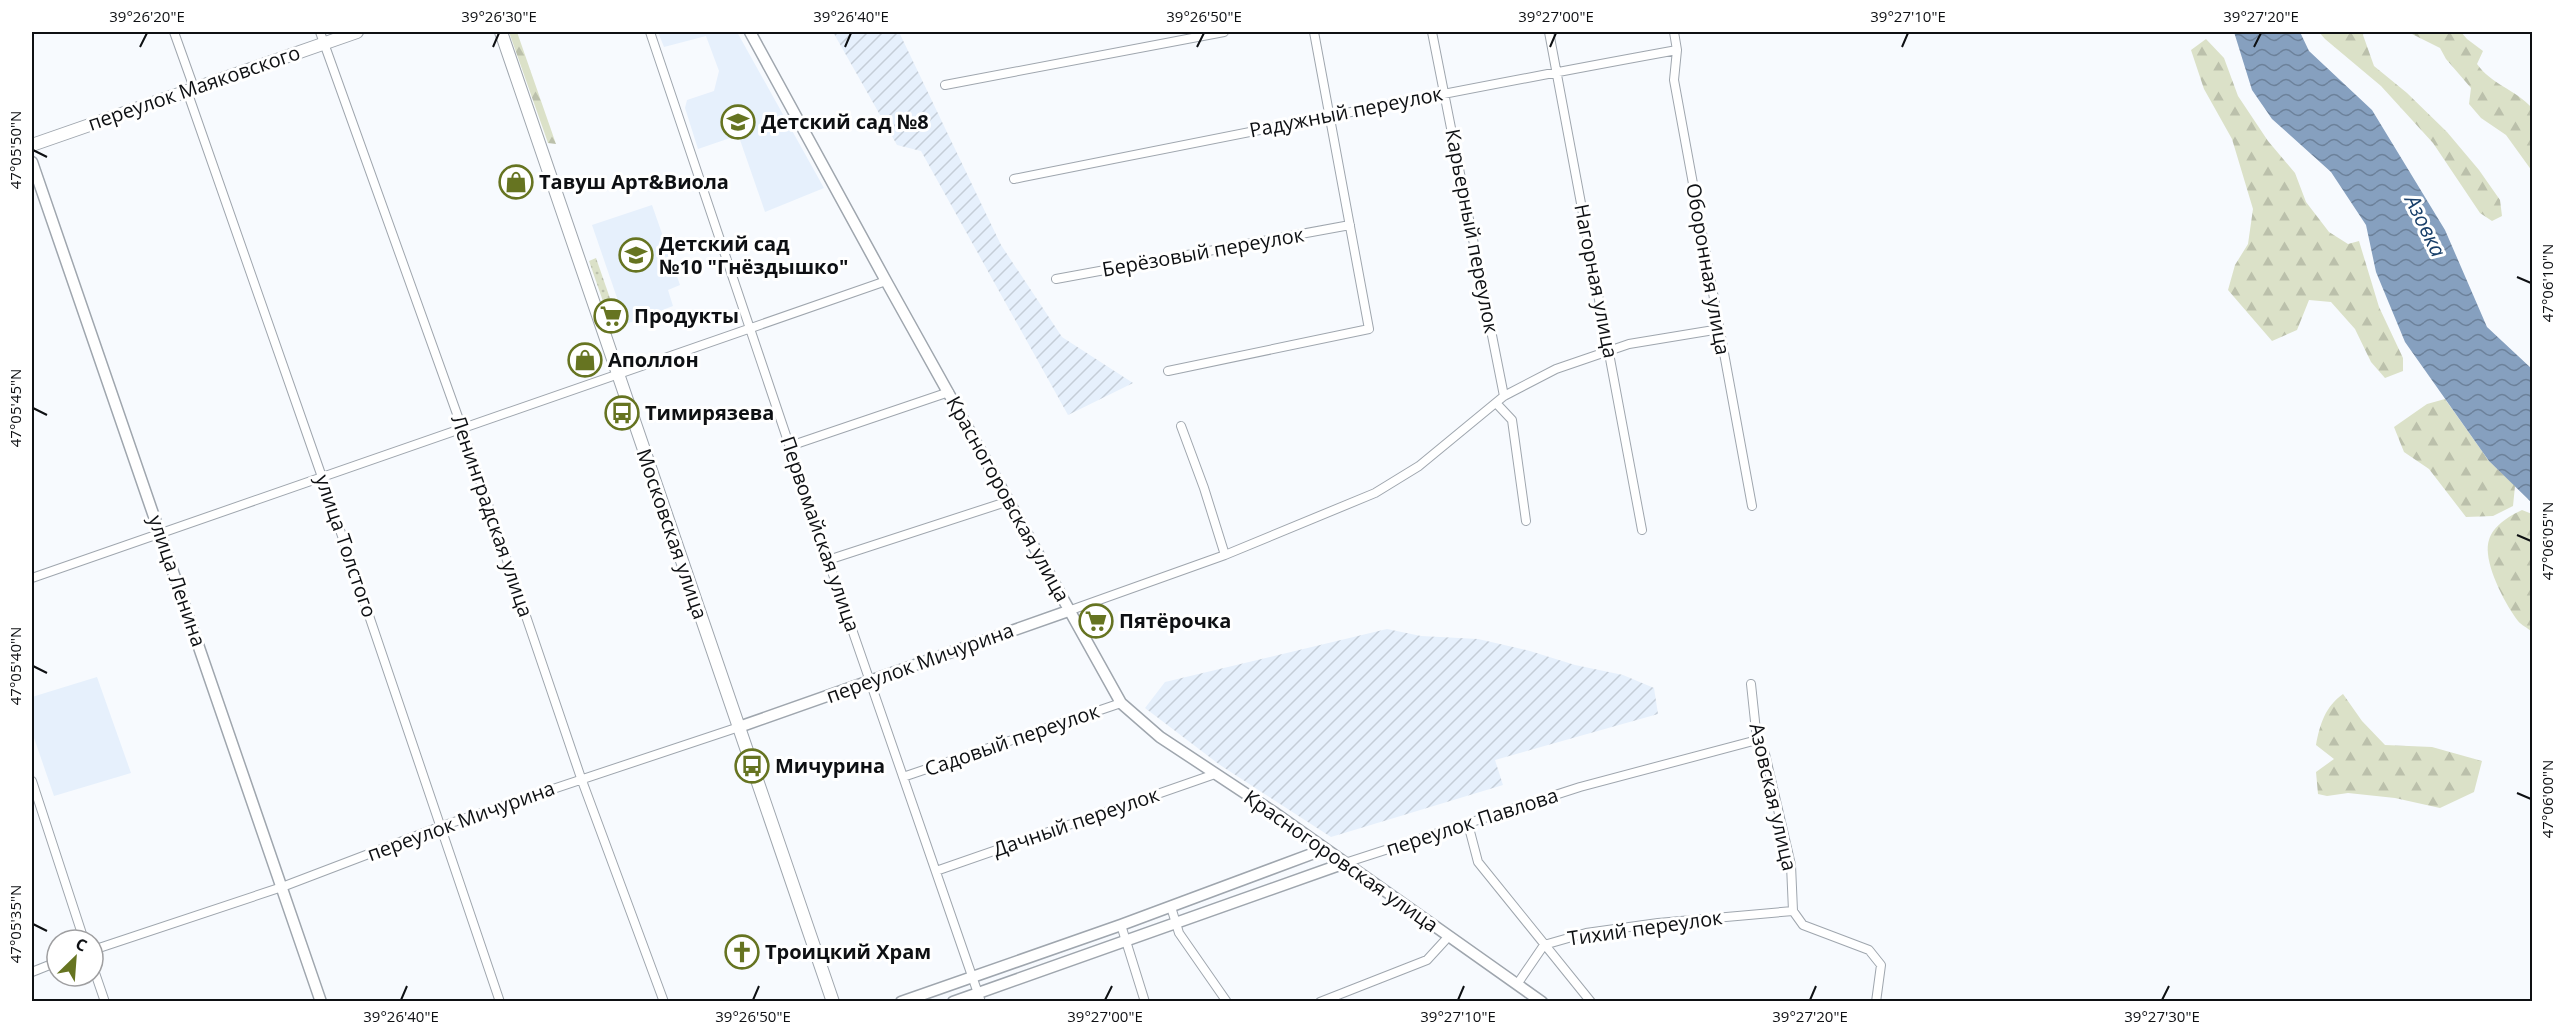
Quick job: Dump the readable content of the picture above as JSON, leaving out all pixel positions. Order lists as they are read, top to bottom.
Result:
{
  "streets": {
    "main road": ["переулок Маяковского", "Московская улица"],
    "street": [
      "Радужный переулок",
      "Карьерный переулок",
      "Берёзовый переулок",
      "Оборонная улица",
      "Нагорная улица",
      "Красногоровская улица",
      "Ленинградская улица",
      "Первомайская улица",
      "улица Толстого",
      "улица Ленина",
      "переулок Мичурина",
      "Садовый переулок",
      "Азовская улица",
      "Дачный переулок",
      "переулок Павлова",
      "Тихий переулок"
    ]
  },
  "crossings": [
    ["переулок Маяковского", "Ленинградская улица"],
    ["переулок Маяковского", "улица Толстого"],
    ["Радужный переулок", "Карьерный переулок"],
    ["Радужный переулок", "Оборонная улица"],
    ["Радужный переулок", "Нагорная улица"],
    ["Карьерный переулок", "переулок Мичурина"],
    ["Оборонная улица", "переулок Мичурина"],
    ["Нагорная улица", "переулок Мичурина"],
    ["Красногоровская улица", "переулок Мичурина"],
    ["Красногоровская улица", "Садовый переулок"],
    ["Красногоровская улица", "Дачный переулок"],
    ["Красногоровская улица", "переулок Павлова"],
    ["Красногоровская улица", "Тихий переулок"],
    ["Ленинградская улица", "переулок Мичурина"],
    ["Московская улица", "переулок Мичурина"],
    ["Первомайская улица", "переулок Мичурина"],
    ["Первомайская улица", "Садовый переулок"],
    ["Первомайская улица", "Дачный переулок"],
    ["Первомайская улица", "переулок Павлова"],
    ["улица Толстого", "переулок Мичурина"],
    ["улица Ленина", "переулок Мичурина"],
    ["Азовская улица", "переулок Павлова"],
    ["Азовская улица", "Тихий переулок"]
  ],
  "water": ["Азовка"],
  "places": {
    "school or university": ["Детский сад №8", "Детский сад №10 \"Гнёздышко\""],
    "shop": ["Тавуш Арт&Виола", "Аполлон"],
    "supermarket": ["Продукты", "Пятёрочка"],
    "bus stop": ["Тимирязева", "Мичурина"],
    "church": ["Троицкий Храм"]
  },
  "north": "top right",
  "coordinates": [
    "39°26'20\"E",
    "39°26'30\"E",
    "39°26'40\"E",
    "39°26'50\"E",
    "39°27'00\"E",
    "39°27'10\"E",
    "39°27'20\"E",
    "47°05'50\"N",
    "47°06'10\"N",
    "47°05'45\"N",
    "47°06'05\"N",
    "47°05'40\"N",
    "47°06'00\"N",
    "47°05'35\"N",
    "39°27'30\"E"
  ]
}
